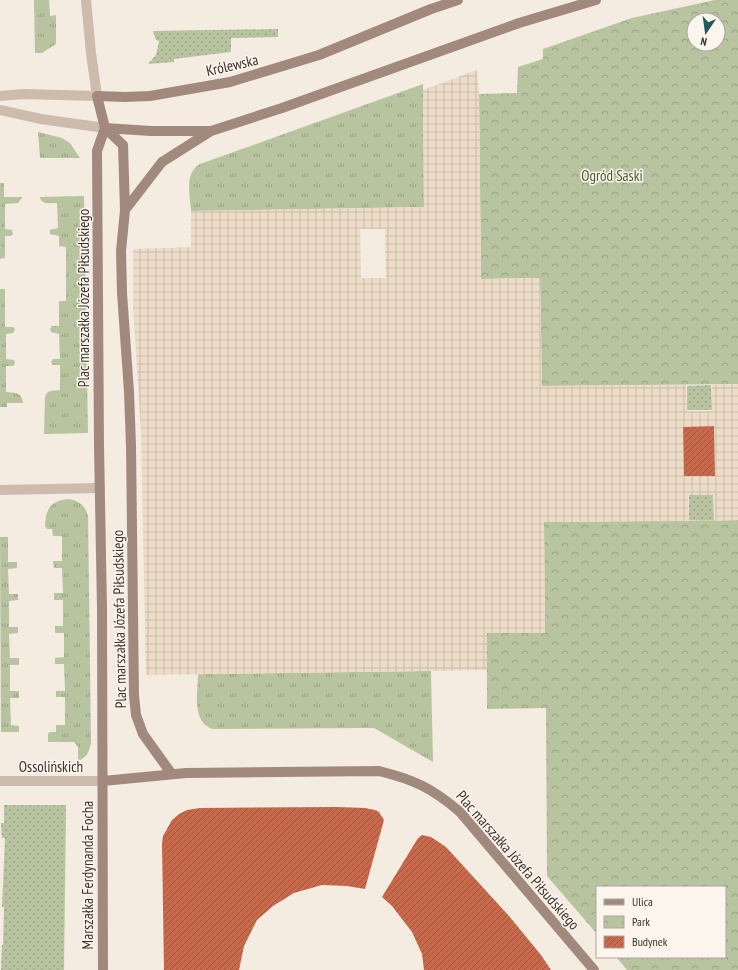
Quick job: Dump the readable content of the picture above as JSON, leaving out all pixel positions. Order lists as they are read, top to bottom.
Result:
{
  "streets": {
    "street": [
      "Królewska",
      "Plac marszałka Józefa Piłsudskiego",
      "Ossolińskich",
      "Marszałka Ferdynanda Focha"
    ]
  },
  "crossings": [
    ["Plac marszałka Józefa Piłsudskiego", "Ossolińskich"],
    ["Plac marszałka Józefa Piłsudskiego", "Marszałka Ferdynanda Focha"],
    ["Ossolińskich", "Marszałka Ferdynanda Focha"]
  ],
  "parks": ["Ogród Saski"],
  "legend": ["Ulica", "Park", "Budynek"],
  "north": "bottom"
}
